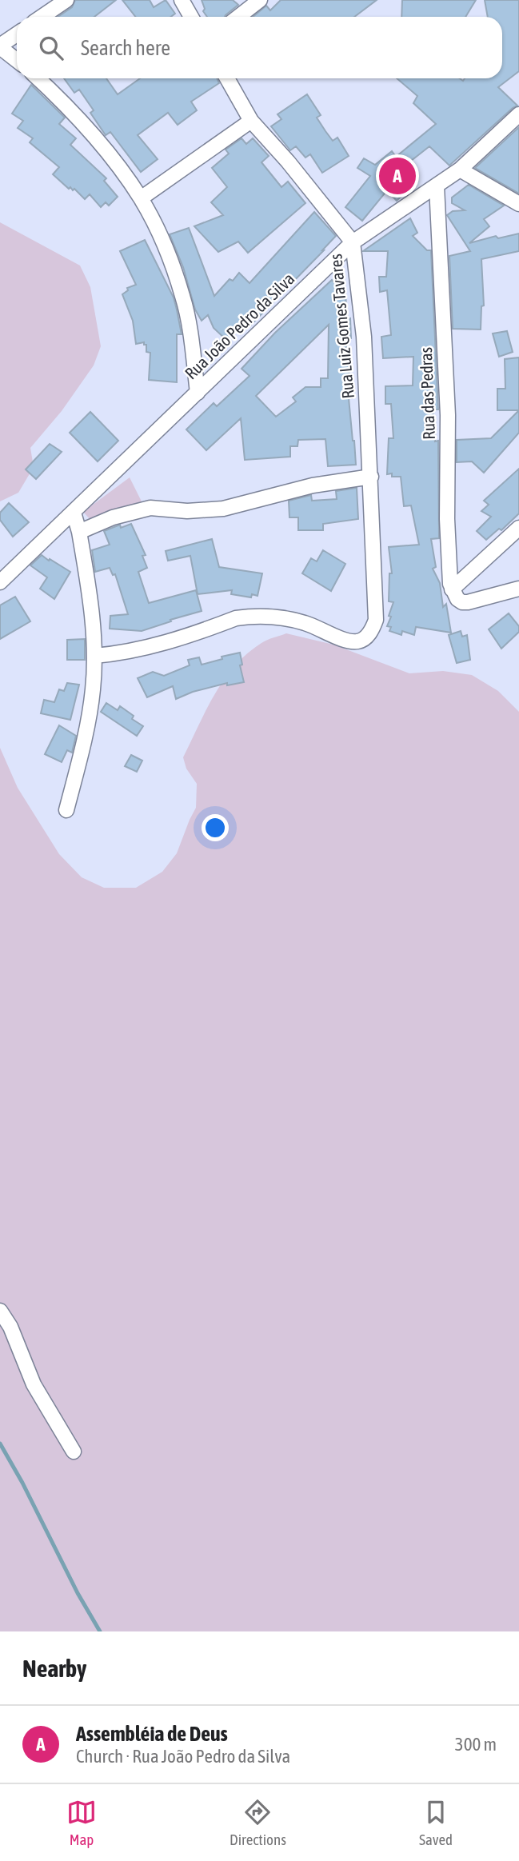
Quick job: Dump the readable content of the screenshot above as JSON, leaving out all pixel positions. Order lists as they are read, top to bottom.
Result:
{
  "streets": {
    "street": ["Rua João Pedro da Silva", "Rua Luiz Gomes Tavares", "Rua das Pedras"]
  },
  "crossings": [
    ["Rua João Pedro da Silva", "Rua Luiz Gomes Tavares"],
    ["Rua João Pedro da Silva", "Rua das Pedras"]
  ],
  "page": {
    "search": "Search here",
    "pins": "A",
    "heading": "Nearby",
    "list": [
      {
        "mark": "A",
        "name": "Assembléia de Deus",
        "note": "Church · Rua João Pedro da Silva",
        "value": "300 m"
      }
    ],
    "nav": ["Map", "Directions", "Saved"]
  }
}
